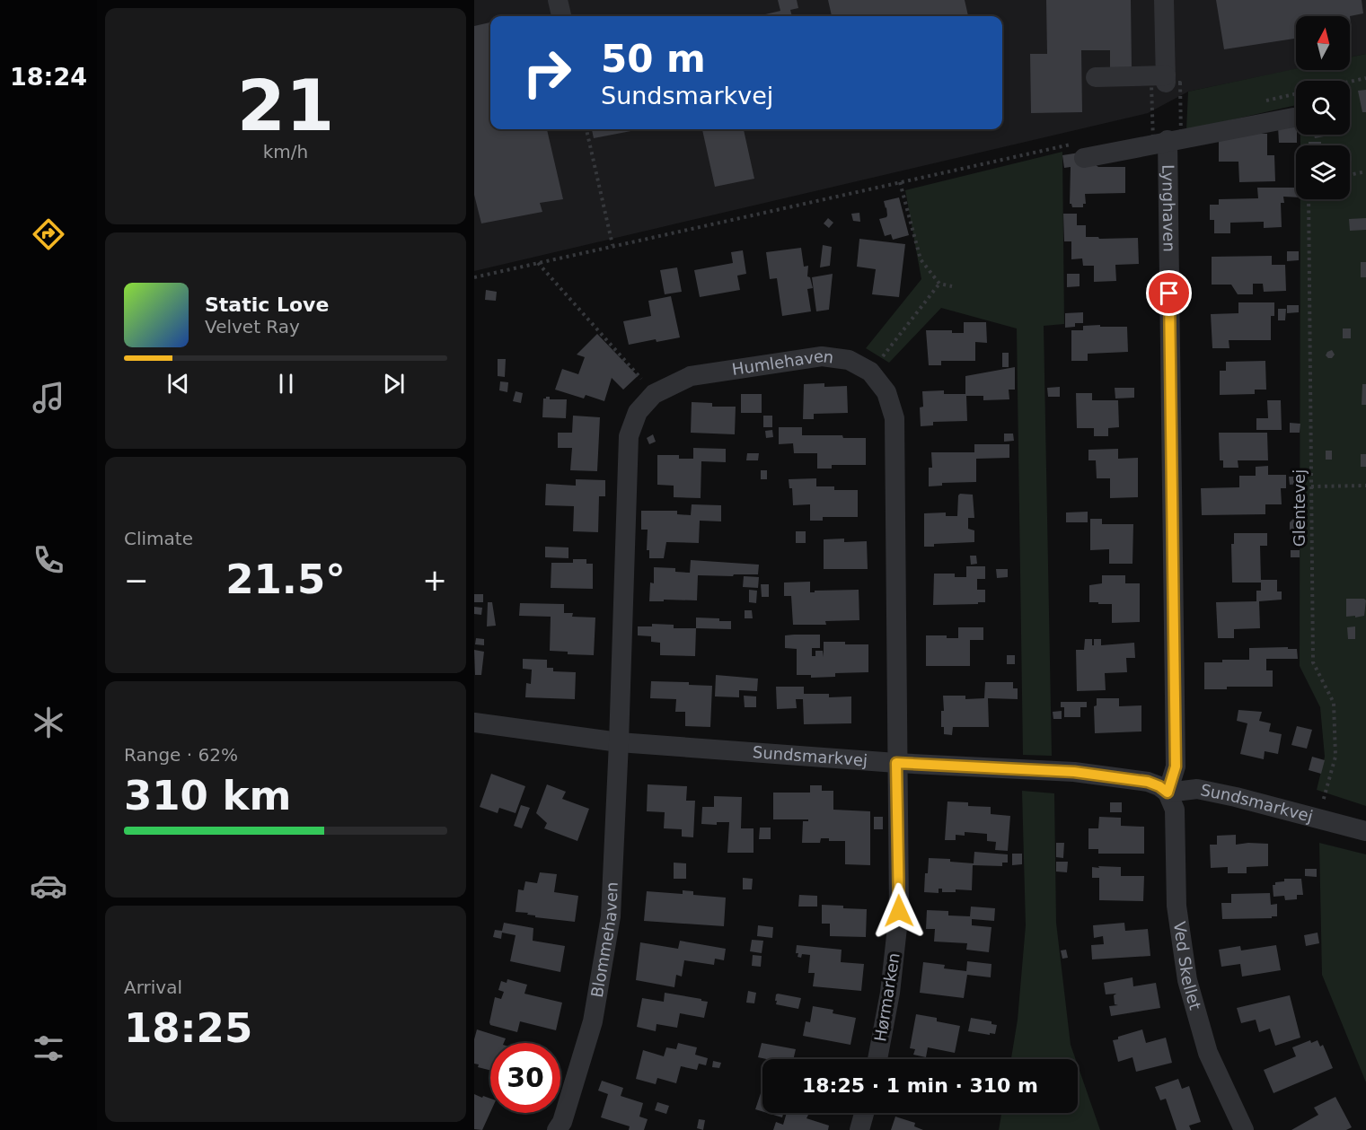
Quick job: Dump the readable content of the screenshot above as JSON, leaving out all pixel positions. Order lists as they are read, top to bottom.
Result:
{
  "streets": {
    "street": [
      "Lynghaven",
      "Humlehaven",
      "Sundsmarkvej",
      "Blommehaven",
      "Ved Skellet",
      "Hørmarken"
    ],
    "path": ["Glentevej"]
  },
  "crossings": [
    ["Lynghaven", "Sundsmarkvej"],
    ["Lynghaven", "Ved Skellet"],
    ["Humlehaven", "Sundsmarkvej"],
    ["Humlehaven", "Blommehaven"],
    ["Humlehaven", "Hørmarken"],
    ["Glentevej", "Sundsmarkvej"],
    ["Sundsmarkvej", "Blommehaven"],
    ["Sundsmarkvej", "Ved Skellet"],
    ["Sundsmarkvej", "Hørmarken"]
  ],
  "north": "top",
  "page": {
    "tabs": "18:24",
    "tile": [
      ["21", "km/h"],
      "Climate",
      ["Range · 62%", "310 km"],
      ["Arrival", "18:25"]
    ],
    "turn": ["50 m", "Sundsmarkvej"],
    "song": ["Static Love", "Velvet Ray"],
    "heat": ["−", "21.5°", "+"],
    "limit": "30",
    "trip": "18:25 · 1 min · 310 m"
  }
}
